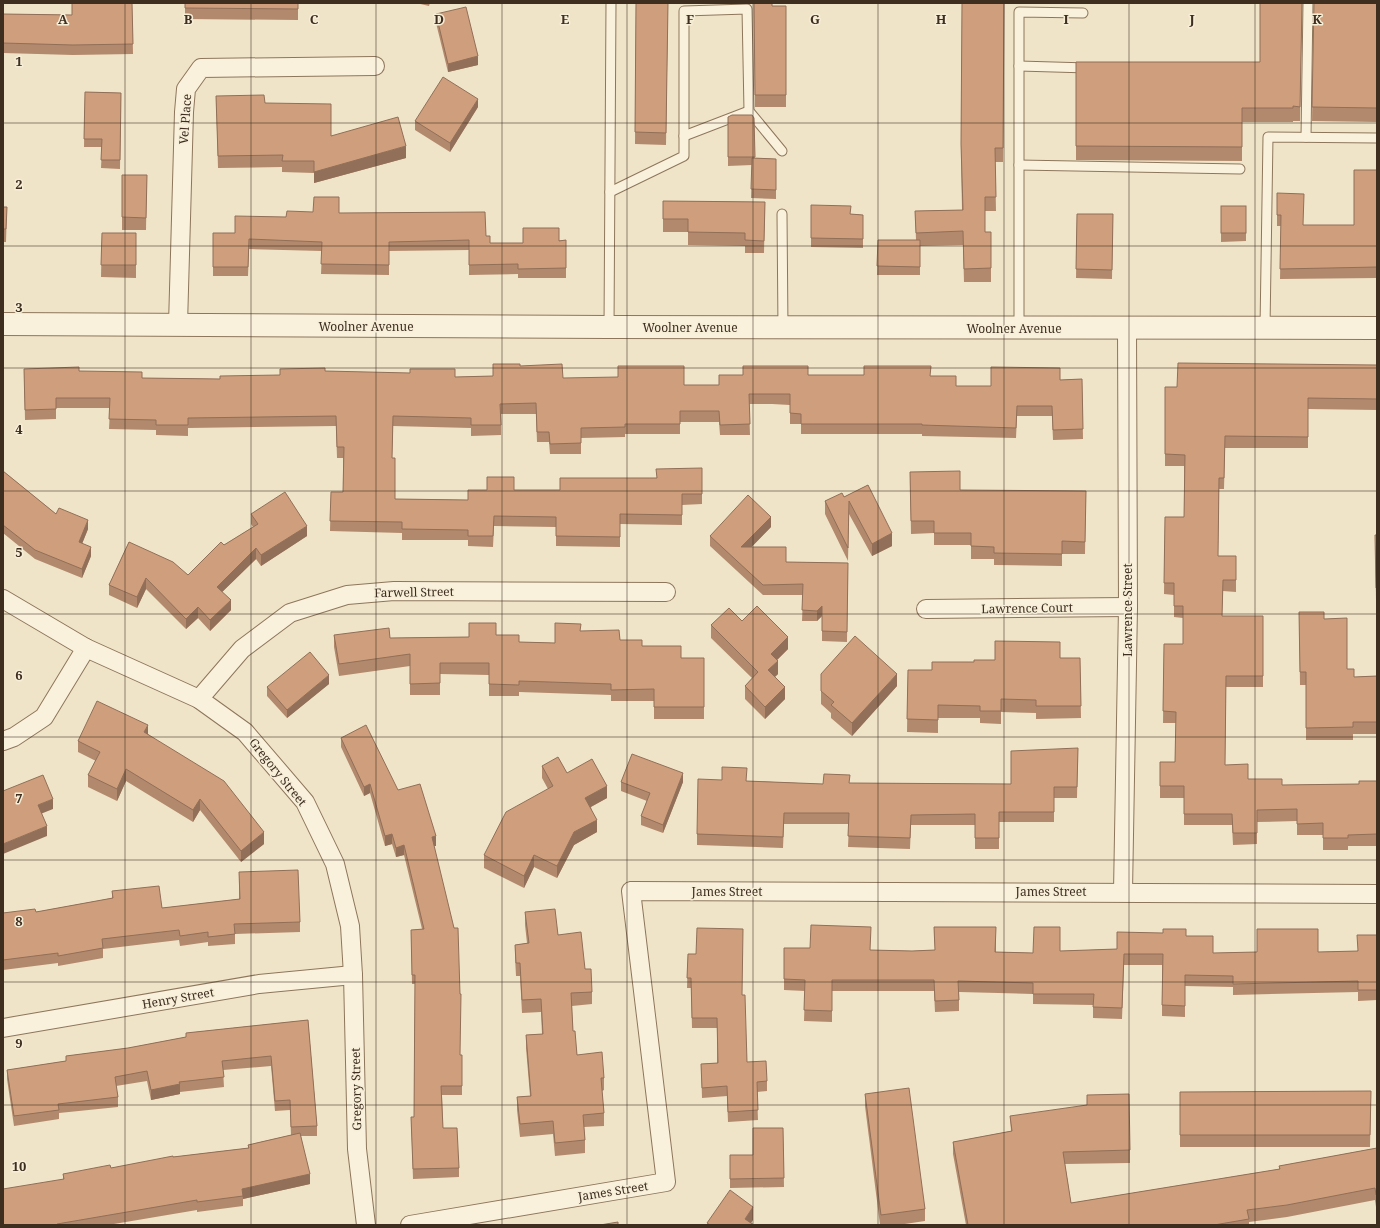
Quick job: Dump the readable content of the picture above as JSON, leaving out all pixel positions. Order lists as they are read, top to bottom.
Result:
{
  "streets": {
    "street": [
      "Vel Place",
      "Woolner Avenue",
      "Farwell Street",
      "Lawrence Court",
      "Lawrence Street",
      "Gregory Street",
      "James Street",
      "Henry Street"
    ]
  },
  "crossings": [
    ["Vel Place", "Woolner Avenue"],
    ["Woolner Avenue", "Lawrence Street"],
    ["Farwell Street", "Gregory Street"],
    ["Lawrence Court", "Lawrence Street"],
    ["Lawrence Street", "James Street"],
    ["Gregory Street", "Henry Street"]
  ],
  "grid": {
    "columns": [
      "A",
      "B",
      "C",
      "D",
      "E",
      "F",
      "G",
      "H",
      "I",
      "J",
      "K"
    ],
    "rows": [
      "1",
      "2",
      "3",
      "4",
      "5",
      "6",
      "7",
      "8",
      "9",
      "10"
    ]
  }
}
